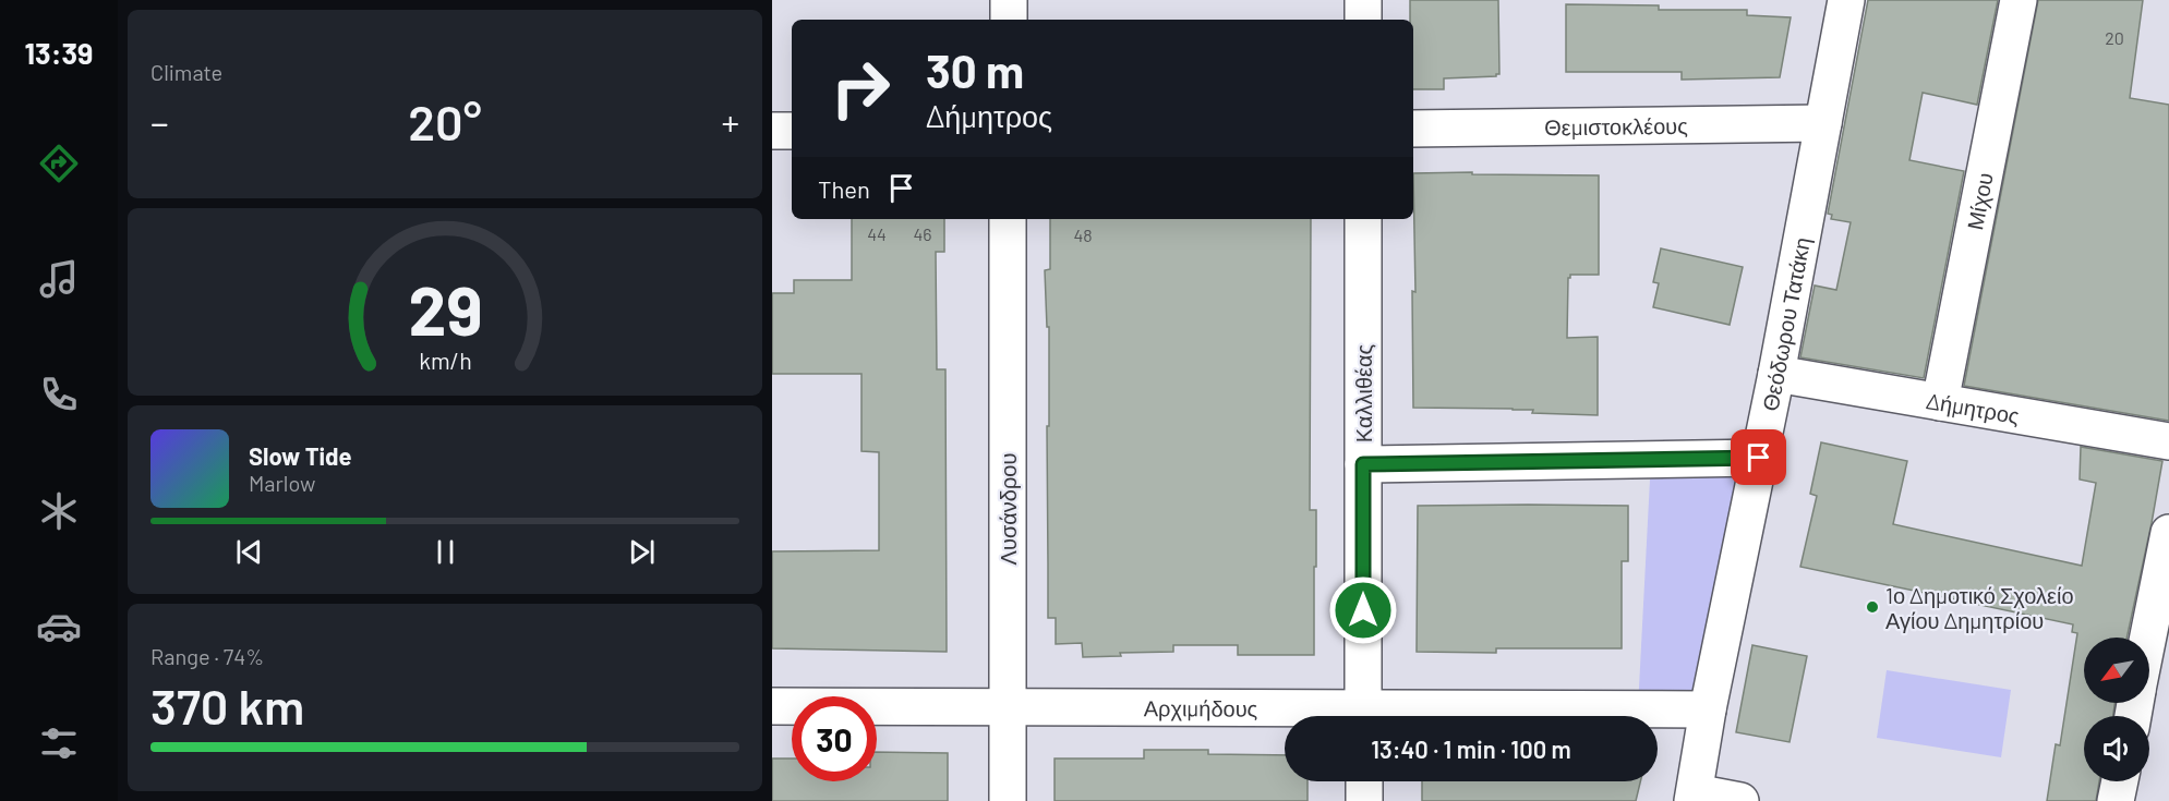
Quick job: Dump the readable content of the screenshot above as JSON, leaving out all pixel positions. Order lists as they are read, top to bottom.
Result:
{
  "streets": {
    "street": [
      "Θεμιστοκλέους",
      "Μίχου",
      "Θεόδωρου Τατάκη",
      "Καλλιθέας",
      "Δήμητρος",
      "Λυσάνδρου",
      "Αρχιμήδους"
    ]
  },
  "crossings": [
    ["Θεμιστοκλέους", "Θεόδωρου Τατάκη"],
    ["Μίχου", "Δήμητρος"],
    ["Θεόδωρου Τατάκη", "Δήμητρος"],
    ["Θεόδωρου Τατάκη", "Αρχιμήδους"],
    ["Λυσάνδρου", "Αρχιμήδους"]
  ],
  "places": ["1ο Δημοτικό Σχολείο Αγίου Δημητρίου"],
  "house_numbers": [
    "20",
    "44",
    "46",
    "48"
  ],
  "north": "bottom left",
  "page": {
    "tabs": "13:39",
    "tile": [
      "Climate",
      ["Range · 74%", "370 km"]
    ],
    "turn": ["30 m", "Δήμητρος"],
    "heat": ["−", "20°", "+"],
    "then": "Then",
    "song": ["Slow Tide", "Marlow"],
    "limit": "30",
    "trip": "13:40 · 1 min · 100 m",
    "gauge": ["29", "km/h"]
  }
}
